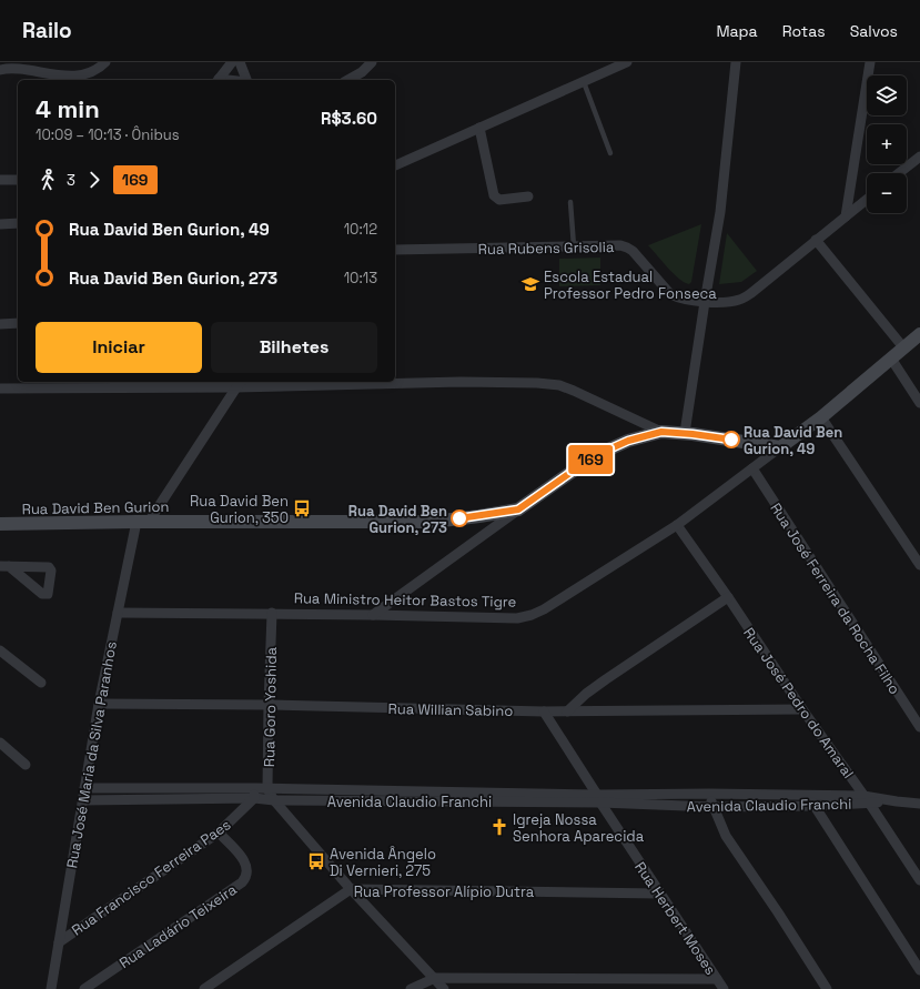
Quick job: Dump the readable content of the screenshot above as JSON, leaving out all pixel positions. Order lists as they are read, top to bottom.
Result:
{
  "streets": {
    "street": [
      "Rua Rubens Grisolia",
      "Rua David Ben Gurion",
      "Rua José Ferreira da Rocha Filho",
      "Rua Ministro Heitor Bastos Tigre",
      "Rua José Pedro do Amaral",
      "Rua Goro Yoshida",
      "Rua Willian Sabino",
      "Rua José Maria da Silva Paranhos",
      "Avenida Claudio Franchi",
      "Rua Francisco Ferreira Paes",
      "Rua Professor Alípio Dutra",
      "Rua Herbert Moses",
      "Rua Ladário Teixeira"
    ]
  },
  "crossings": [
    ["Rua David Ben Gurion", "Rua Ministro Heitor Bastos Tigre"],
    ["Rua David Ben Gurion", "Rua José Maria da Silva Paranhos"],
    ["Rua José Ferreira da Rocha Filho", "Rua Ministro Heitor Bastos Tigre"],
    ["Rua Ministro Heitor Bastos Tigre", "Rua José Pedro do Amaral"],
    ["Rua Ministro Heitor Bastos Tigre", "Rua Goro Yoshida"],
    ["Rua Ministro Heitor Bastos Tigre", "Rua José Maria da Silva Paranhos"],
    ["Rua José Pedro do Amaral", "Rua Willian Sabino"],
    ["Rua José Pedro do Amaral", "Avenida Claudio Franchi"],
    ["Rua Goro Yoshida", "Rua Willian Sabino"],
    ["Rua Goro Yoshida", "Avenida Claudio Franchi"],
    ["Rua Goro Yoshida", "Rua Professor Alípio Dutra"],
    ["Rua Willian Sabino", "Rua José Maria da Silva Paranhos"],
    ["Rua Willian Sabino", "Rua Herbert Moses"],
    ["Rua José Maria da Silva Paranhos", "Avenida Claudio Franchi"],
    ["Rua José Maria da Silva Paranhos", "Rua Francisco Ferreira Paes"],
    ["Avenida Claudio Franchi", "Rua Francisco Ferreira Paes"],
    ["Avenida Claudio Franchi", "Rua Herbert Moses"],
    ["Rua Francisco Ferreira Paes", "Rua Ladário Teixeira"],
    ["Rua Professor Alípio Dutra", "Rua Herbert Moses"]
  ],
  "places": {
    "school or university": ["Escola Estadual Professor Pedro Fonseca"],
    "other": ["Rua David Ben Gurion, 49", "Rua David Ben Gurion, 273"],
    "bus stop": ["Rua David Ben Gurion, 350", "Avenida Ângelo Di Vernieri, 275"],
    "church": ["Igreja Nossa Senhora Aparecida"]
  },
  "lines": ["bus line 169"],
  "page": {
    "header": "Railo",
    "nav": ["Mapa", "Rotas", "Salvos"],
    "on_map": "169",
    "map_buttons": ["+", "−"],
    "heading": ["4 min", "10:09 – 10:13 · Ônibus", "R$3.60"],
    "legs": ["3", "169"],
    "list": [
      {
        "name": "Rua David Ben Gurion, 49",
        "value": "10:12"
      },
      {
        "name": "Rua David Ben Gurion, 273",
        "value": "10:13"
      }
    ],
    "buttons": ["Iniciar", "Bilhetes"]
  }
}
